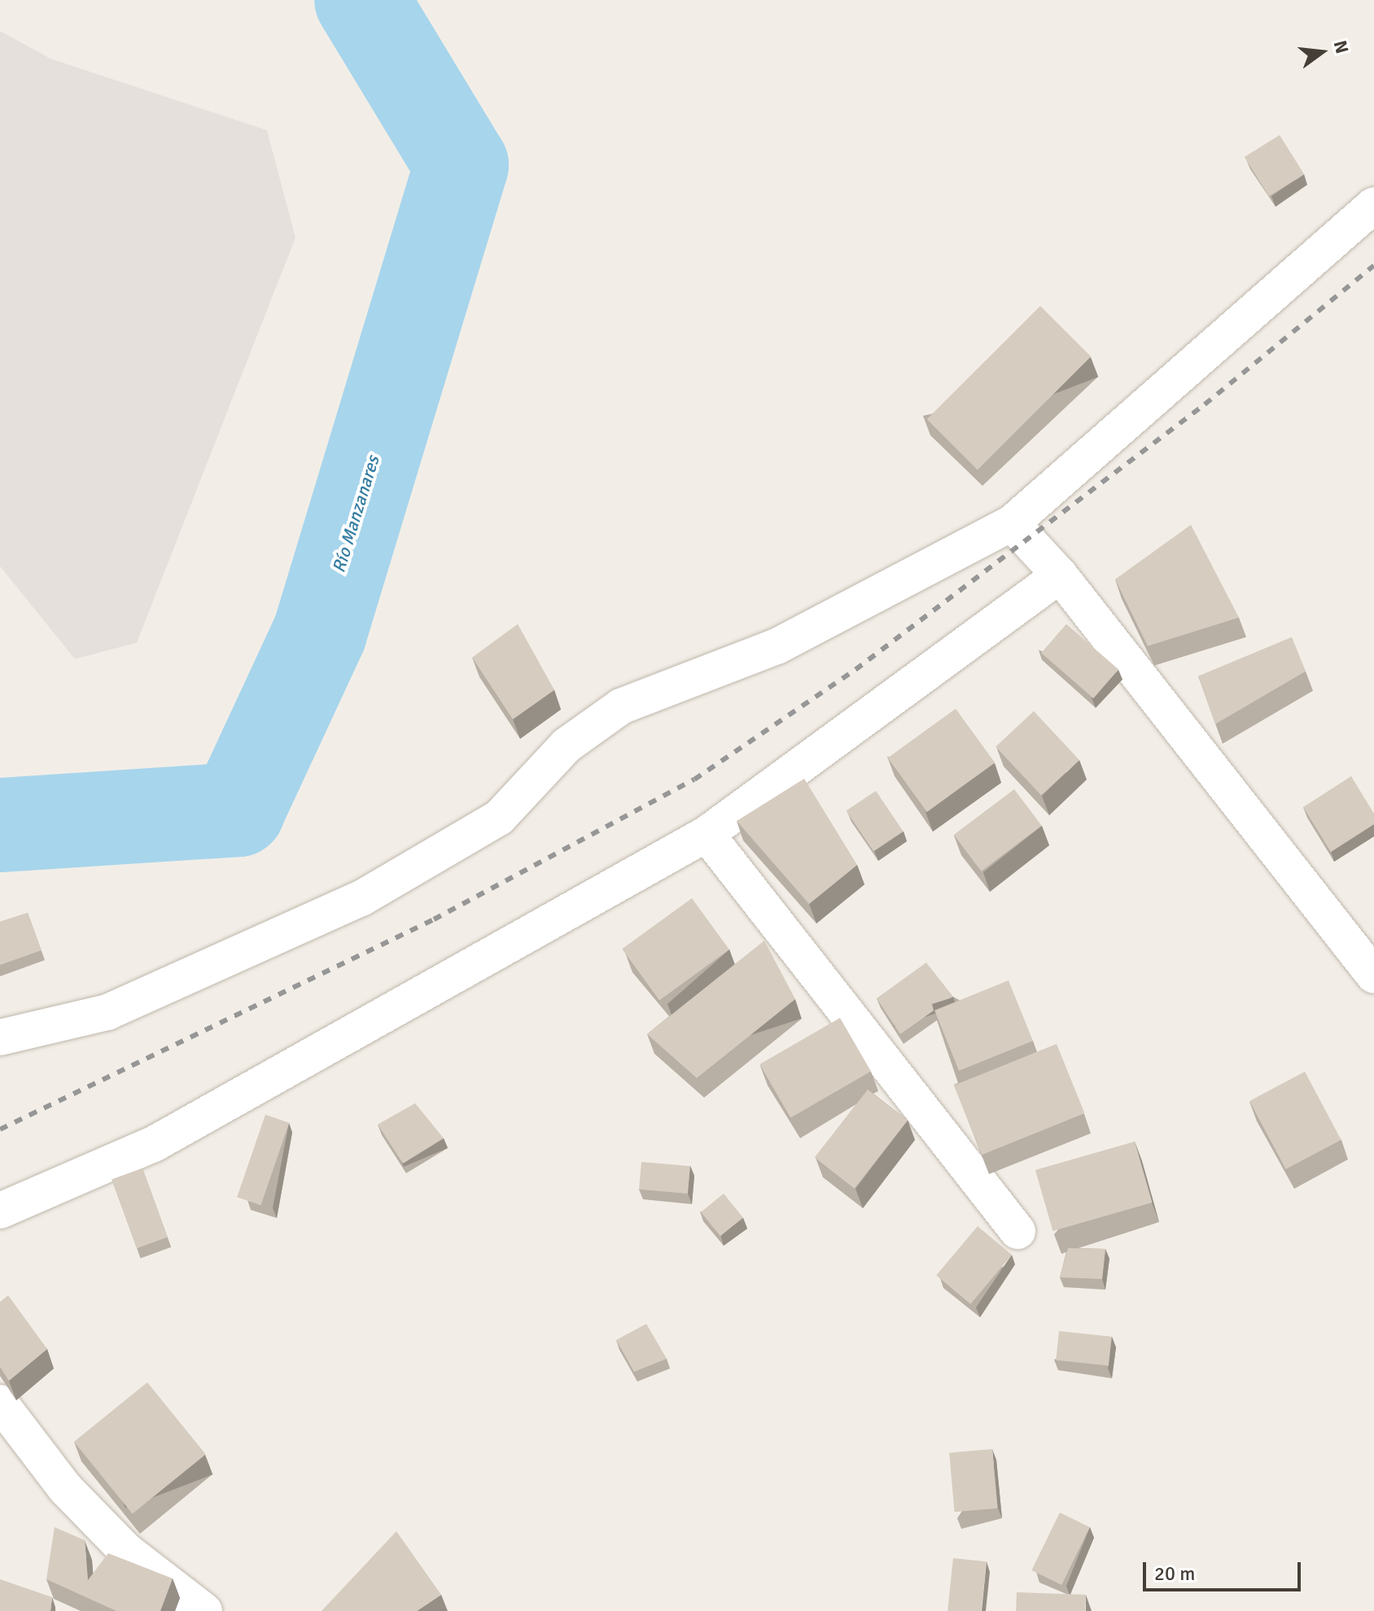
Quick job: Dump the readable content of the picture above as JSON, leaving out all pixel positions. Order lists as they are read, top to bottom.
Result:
{
  "water": ["Río Manzanares"],
  "scale_bar": "20 m",
  "north": "right"
}
